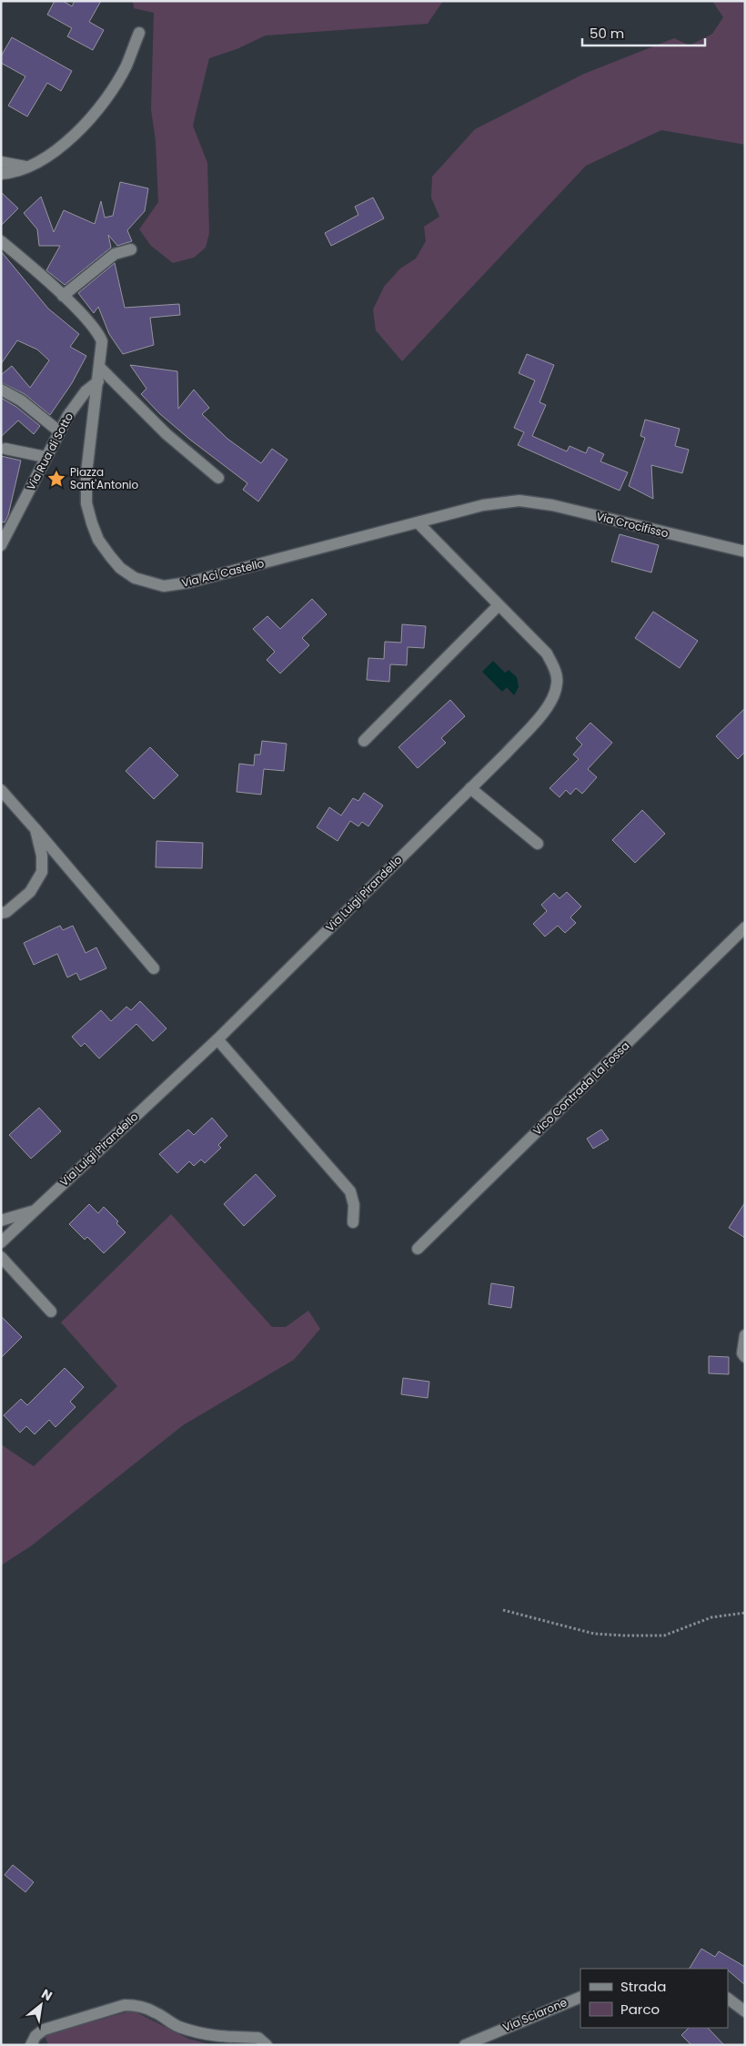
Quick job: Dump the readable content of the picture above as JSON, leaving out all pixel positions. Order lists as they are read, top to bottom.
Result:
{
  "streets": {
    "street": [
      "Via Rua di Sotto",
      "Via Crocifisso",
      "Via Aci Castello",
      "Via Luigi Pirandello",
      "Vico Contrada La Fossa",
      "Via Sciarone"
    ]
  },
  "crossings": [
    ["Via Rua di Sotto", "Via Aci Castello"],
    ["Via Crocifisso", "Via Aci Castello"],
    ["Via Aci Castello", "Via Luigi Pirandello"]
  ],
  "places": {
    "place": ["Piazza Sant'Antonio"]
  },
  "legend": ["Strada", "Parco"],
  "scale_bar": "50 m",
  "north": "top right"
}
